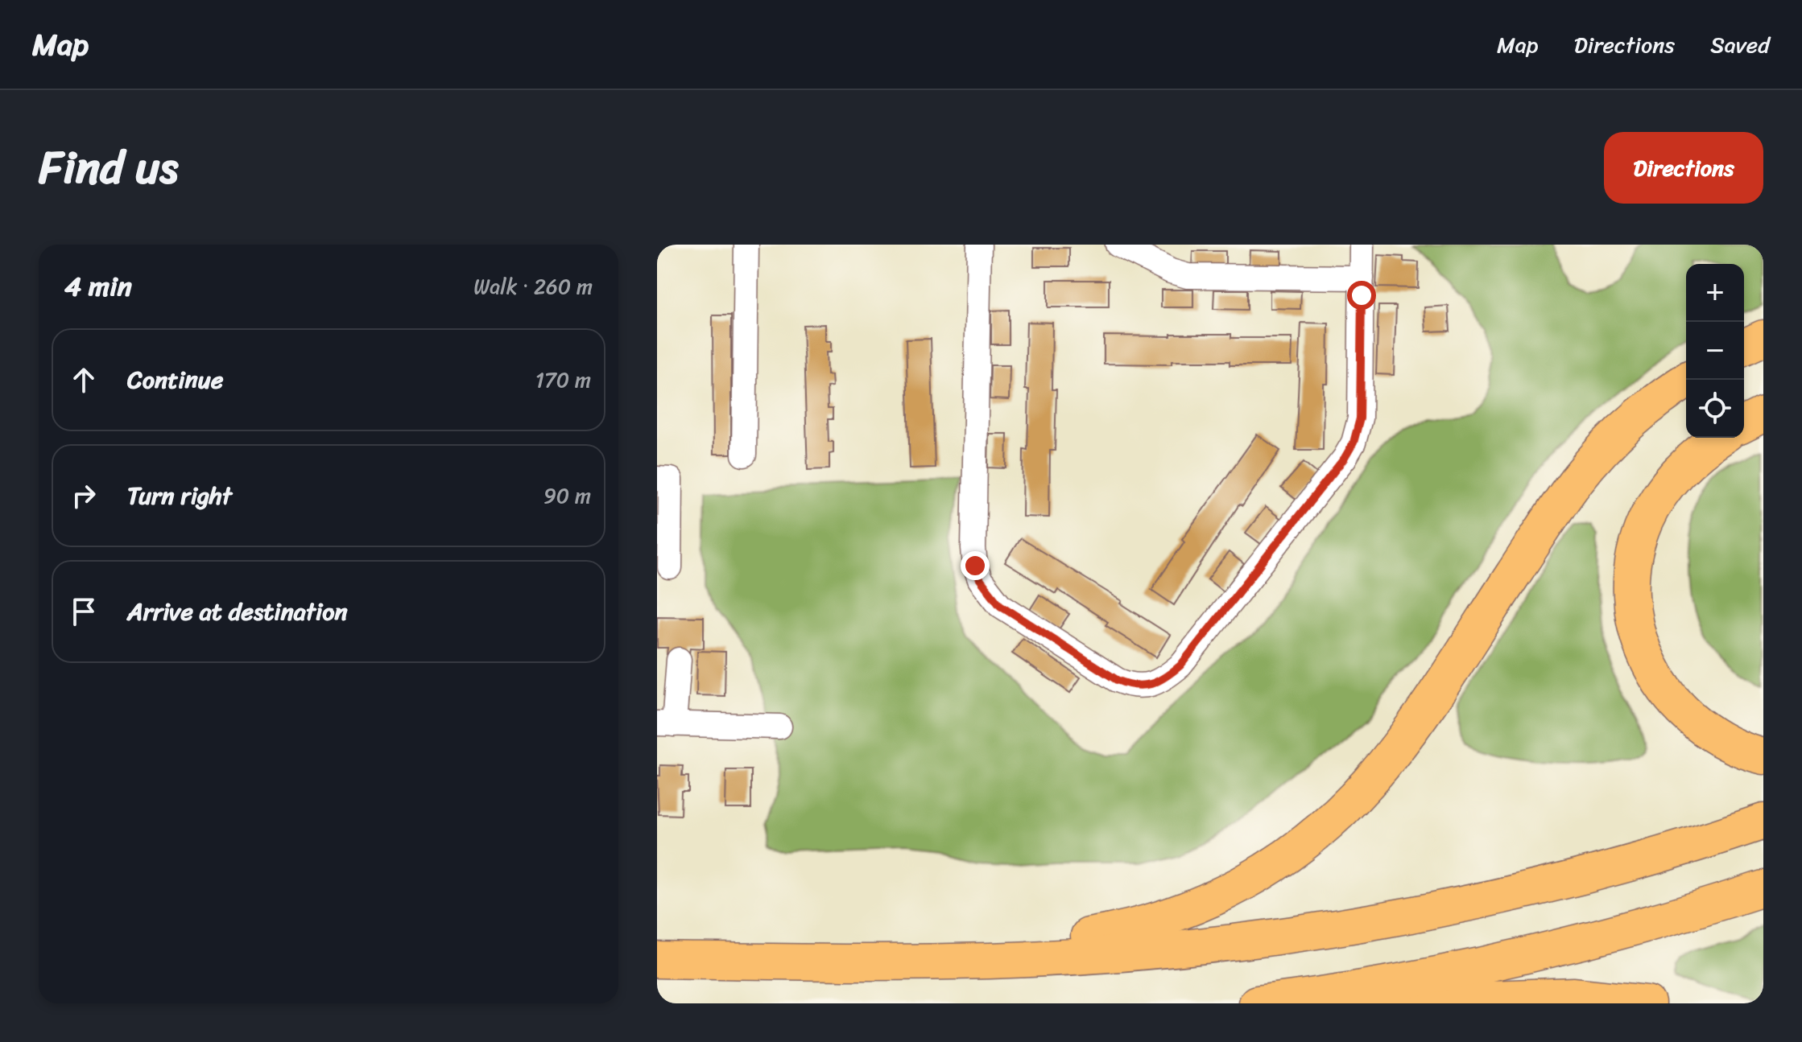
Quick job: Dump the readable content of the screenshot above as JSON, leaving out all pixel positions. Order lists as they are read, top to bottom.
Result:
{
  "page": {
    "header": "Map",
    "nav": ["Map", "Directions", "Saved"],
    "title": "Find us",
    "buttons": "Directions",
    "heading": ["4 min", "Walk · 260 m"],
    "map_buttons": ["+", "−"],
    "list": [
      ["Continue", "170 m"],
      ["Turn right", "90 m"],
      "Arrive at destination"
    ]
  }
}
